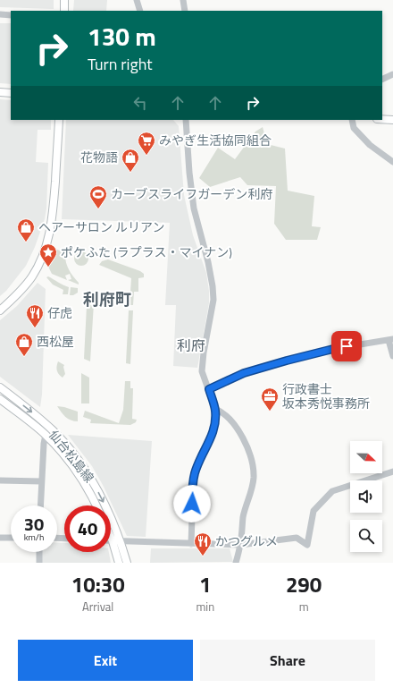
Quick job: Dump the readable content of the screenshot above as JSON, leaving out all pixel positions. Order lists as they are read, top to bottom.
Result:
{
  "streets": {
    "main road": ["仙台松島線"]
  },
  "districts": ["利府町", "利府"],
  "places": {
    "supermarket": ["みやぎ生活協同組合"],
    "shop": ["花物語", "ヘアーサロン ルリアン", "西松屋"],
    "sports": ["カーブスライフガーデン利府"],
    "place": ["ポケふた (ラプラス・マイナン)"],
    "restaurant": ["仔虎", "かつグルメ"],
    "office": ["行政書士 坂本秀悦事務所"]
  },
  "north": "right",
  "page": {
    "turn": ["130 m", "Turn right"],
    "speed": "30 km/h",
    "limit": "40",
    "eta": [
      "10:30",
      "Arrival",
      "1",
      "min",
      "290",
      "m"
    ],
    "buttons": ["Exit", "Share"]
  }
}
